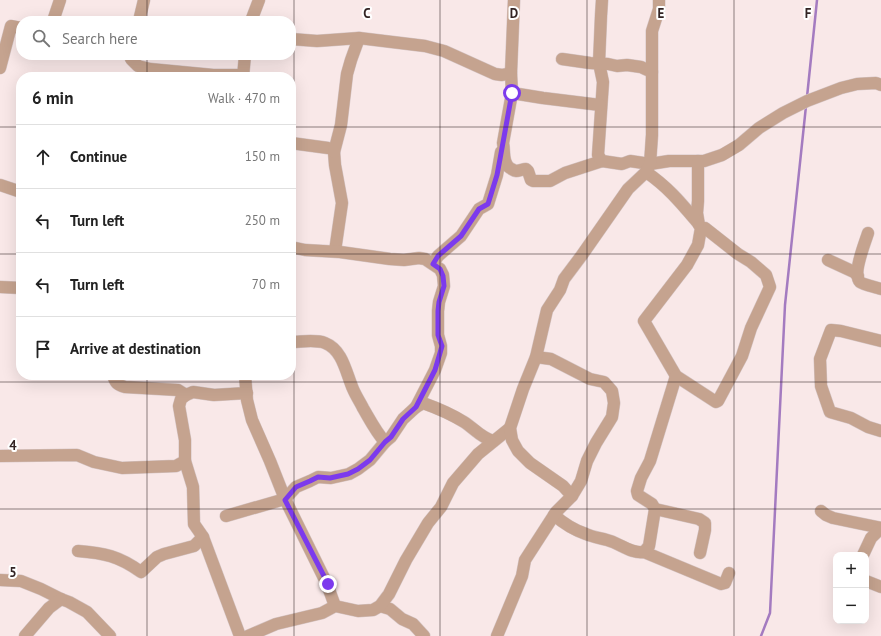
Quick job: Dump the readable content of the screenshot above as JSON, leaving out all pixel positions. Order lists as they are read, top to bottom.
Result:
{
  "page": {
    "search": "Search here",
    "heading": ["6 min", "Walk · 470 m"],
    "list": [
      ["Continue", "150 m"],
      ["Turn left", "250 m"],
      ["Turn left", "70 m"],
      "Arrive at destination"
    ],
    "map_buttons": ["+", "−"]
  },
  "grid": {
    "columns": [
      "C",
      "D",
      "E",
      "F"
    ],
    "rows": ["4", "5"]
  }
}
